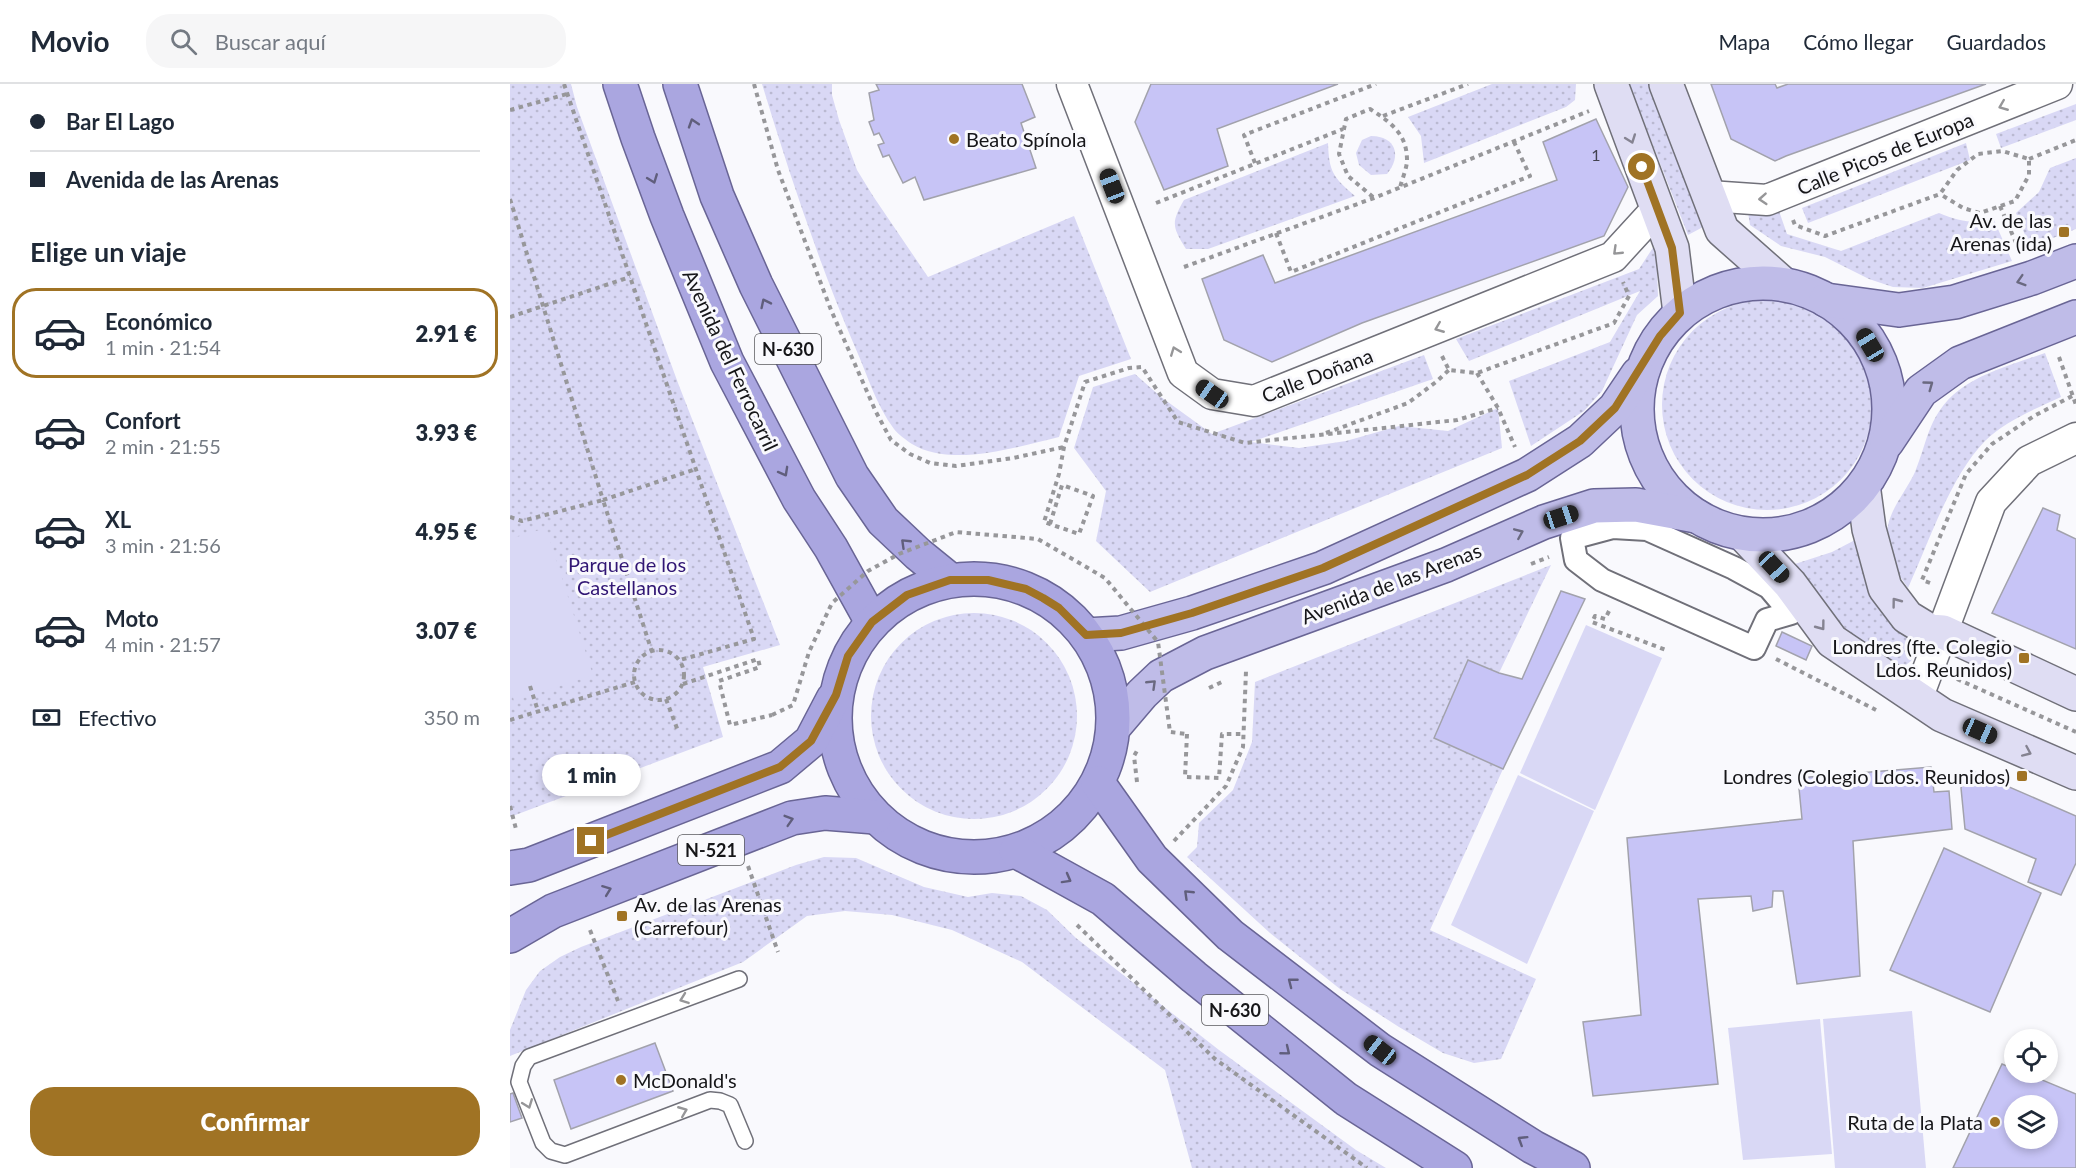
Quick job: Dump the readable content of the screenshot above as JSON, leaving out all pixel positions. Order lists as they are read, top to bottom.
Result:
{
  "streets": {
    "highway": ["N-630", "Avenida del Ferrocarril", "N-521"],
    "main road": ["Avenida de las Arenas"],
    "street": ["Calle Picos de Europa", "Calle Doñana"]
  },
  "one_way": ["Calle Picos de Europa"],
  "parks": ["Parque de los Castellanos"],
  "places": {
    "other": ["Beato Spínola", "McDonald's", "Ruta de la Plata"],
    "transit": [
      "Av. de las Arenas (ida)",
      "Londres (fte. Colegio Ldos. Reunidos)",
      "Londres (Colegio Ldos. Reunidos)",
      "Av. de las Arenas (Carrefour)"
    ]
  },
  "house_numbers": ["1"],
  "page": {
    "header": "Movio",
    "search": "Buscar aquí",
    "nav": ["Mapa", "Cómo llegar", "Guardados"],
    "banner": ["Bar El Lago", "Avenida de las Arenas"],
    "heading": "Elige un viaje",
    "list": [
      {
        "name": "Económico",
        "note": "1 min · 21:54",
        "value": "2.91 €"
      },
      {
        "name": "Confort",
        "note": "2 min · 21:55",
        "value": "3.93 €"
      },
      {
        "name": "XL",
        "note": "3 min · 21:56",
        "value": "4.95 €"
      },
      {
        "name": "Moto",
        "note": "4 min · 21:57",
        "value": "3.07 €"
      }
    ],
    "pay": ["Efectivo", "350 m"],
    "bubble": "1 min",
    "buttons": "Confirmar"
  }
}
